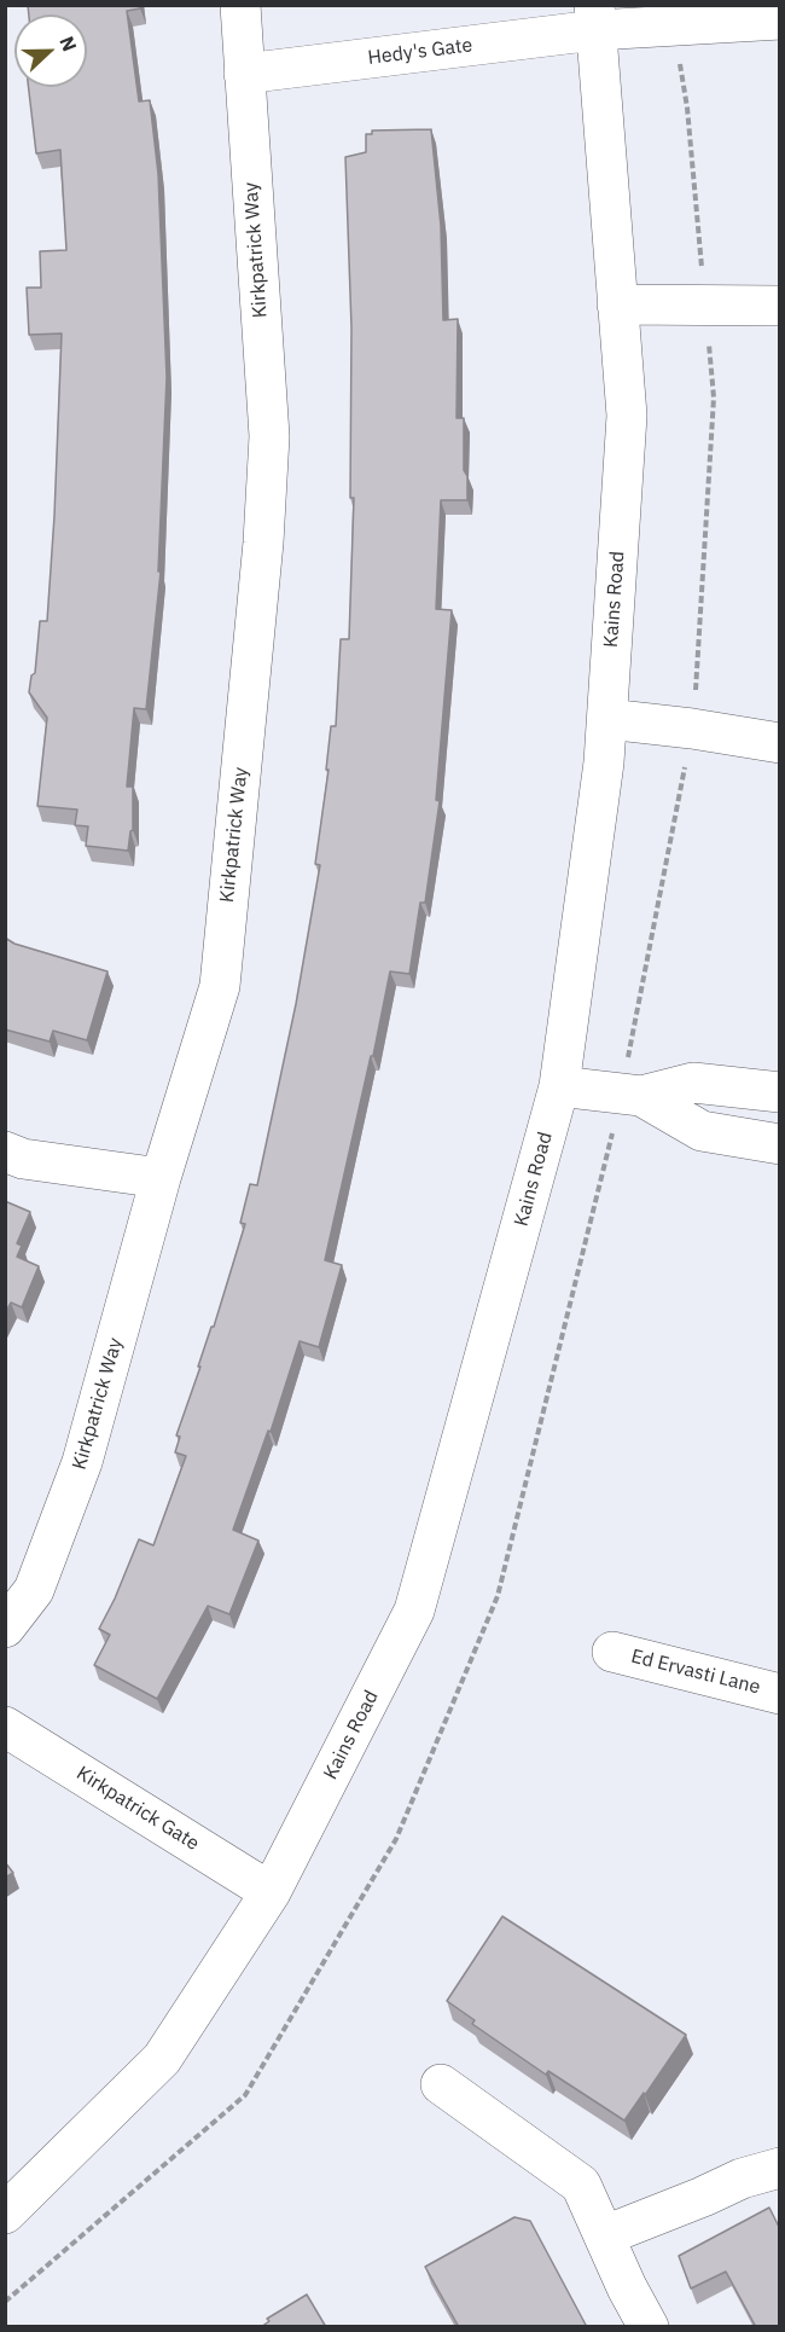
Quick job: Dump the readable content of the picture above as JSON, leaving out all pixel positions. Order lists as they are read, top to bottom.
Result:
{
  "streets": {
    "street": [
      "Hedy's Gate",
      "Kirkpatrick Way",
      "Kains Road",
      "Ed Ervasti Lane",
      "Kirkpatrick Gate"
    ]
  },
  "crossings": [
    ["Hedy's Gate", "Kirkpatrick Way"],
    ["Hedy's Gate", "Kains Road"],
    ["Kains Road", "Kirkpatrick Gate"]
  ],
  "north": "right"
}
